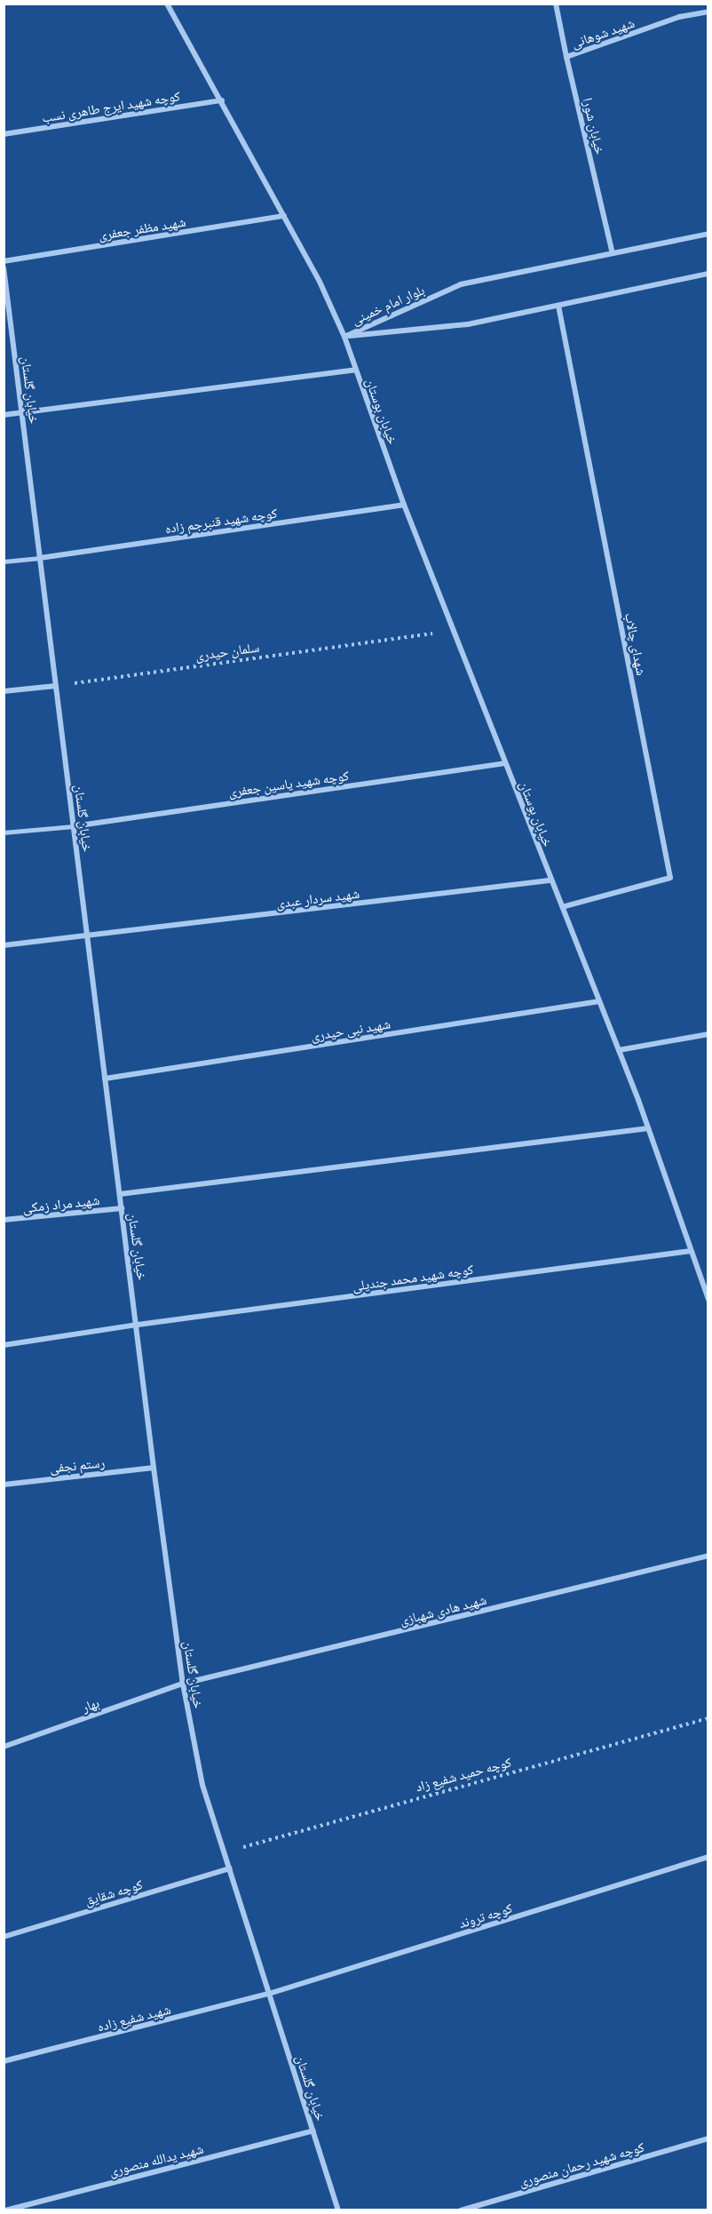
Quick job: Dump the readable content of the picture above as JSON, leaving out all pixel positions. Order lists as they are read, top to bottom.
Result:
{
  "streets": {
    "street": [
      "شهید شوهانی",
      "کوچه شهید ایرج طاهری نسب",
      "خیابان شورا",
      "شهید مظفر جعفری",
      "بلوار امام خمینی",
      "خیابان گلستان",
      "خیابان بوستان",
      "کوچه شهید قنبرجم زاده",
      "شهدای چالاب",
      "کوچه شهید یاسین جعفری",
      "شهید سردار عبدی",
      "شهید نبی حیدری",
      "شهید مراد زمکی",
      "کوچه شهید محمد جندیلی",
      "رستم نجفی",
      "شهید هادی شهبازی",
      "بهار",
      "کوچه شقایق",
      "کوچه تروند",
      "شهید شفیع زاده",
      "شهید یدالله منصوری",
      "کوچه شهید رحمان منصوری"
    ],
    "path": ["سلمان حیدری", "کوچه حمید شفیع زاد"]
  },
  "crossings": [
    ["شهید شوهانی", "خیابان شورا"],
    ["کوچه شهید ایرج طاهری نسب", "خیابان بوستان"],
    ["خیابان شورا", "بلوار امام خمینی"],
    ["شهید مظفر جعفری", "خیابان بوستان"],
    ["بلوار امام خمینی", "خیابان بوستان"],
    ["بلوار امام خمینی", "شهدای چالاب"],
    ["خیابان گلستان", "کوچه شهید قنبرجم زاده"],
    ["خیابان گلستان", "سلمان حیدری"],
    ["خیابان گلستان", "کوچه شهید یاسین جعفری"],
    ["خیابان گلستان", "شهید سردار عبدی"],
    ["خیابان گلستان", "شهید نبی حیدری"],
    ["خیابان گلستان", "شهید مراد زمکی"],
    ["خیابان گلستان", "کوچه شهید محمد جندیلی"],
    ["خیابان گلستان", "رستم نجفی"],
    ["خیابان گلستان", "شهید هادی شهبازی"],
    ["خیابان گلستان", "بهار"],
    ["خیابان گلستان", "کوچه حمید شفیع زاد"],
    ["خیابان گلستان", "کوچه شقایق"],
    ["خیابان گلستان", "کوچه تروند"],
    ["خیابان گلستان", "شهید شفیع زاده"],
    ["خیابان گلستان", "شهید یدالله منصوری"],
    ["خیابان بوستان", "کوچه شهید قنبرجم زاده"],
    ["خیابان بوستان", "شهدای چالاب"],
    ["خیابان بوستان", "سلمان حیدری"],
    ["خیابان بوستان", "کوچه شهید یاسین جعفری"],
    ["خیابان بوستان", "شهید سردار عبدی"],
    ["خیابان بوستان", "شهید نبی حیدری"],
    ["خیابان بوستان", "کوچه شهید محمد جندیلی"],
    ["شهید هادی شهبازی", "بهار"],
    ["کوچه تروند", "شهید شفیع زاده"]
  ]
}
